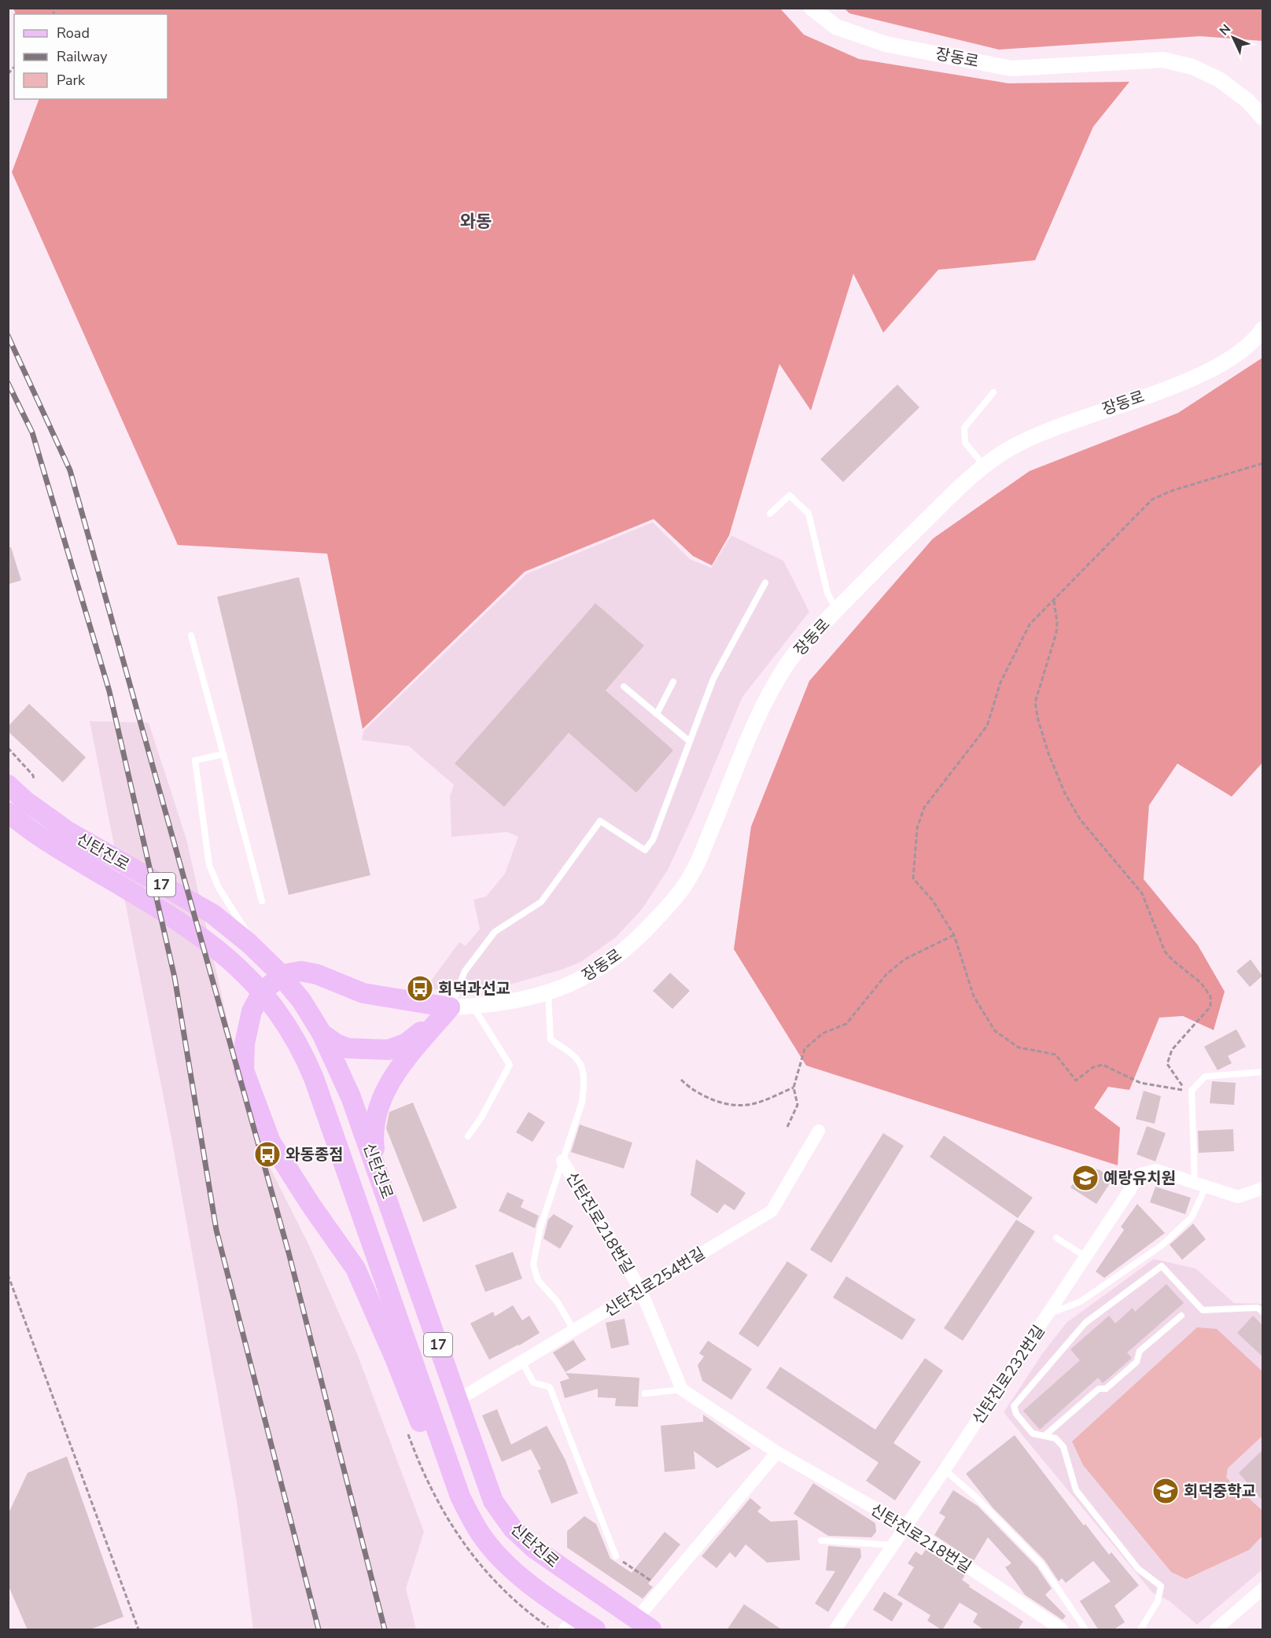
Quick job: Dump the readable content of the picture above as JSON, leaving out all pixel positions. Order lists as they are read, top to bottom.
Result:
{
  "streets": {
    "main road": ["신탄진로", "17"],
    "street": [
      "장동로",
      "신탄진로218번길",
      "신탄진로254번길",
      "신탄진로232번길"
    ]
  },
  "crossings": [
    ["신탄진로", "신탄진로254번길"],
    ["신탄진로218번길", "신탄진로254번길"],
    ["신탄진로218번길", "신탄진로232번길"]
  ],
  "districts": ["와동"],
  "places": {
    "bus stop": ["회덕과선교", "와동종점"],
    "school or university": ["예랑유치원", "회덕중학교"]
  },
  "legend": ["Road", "Railway", "Park"],
  "north": "top left"
}
